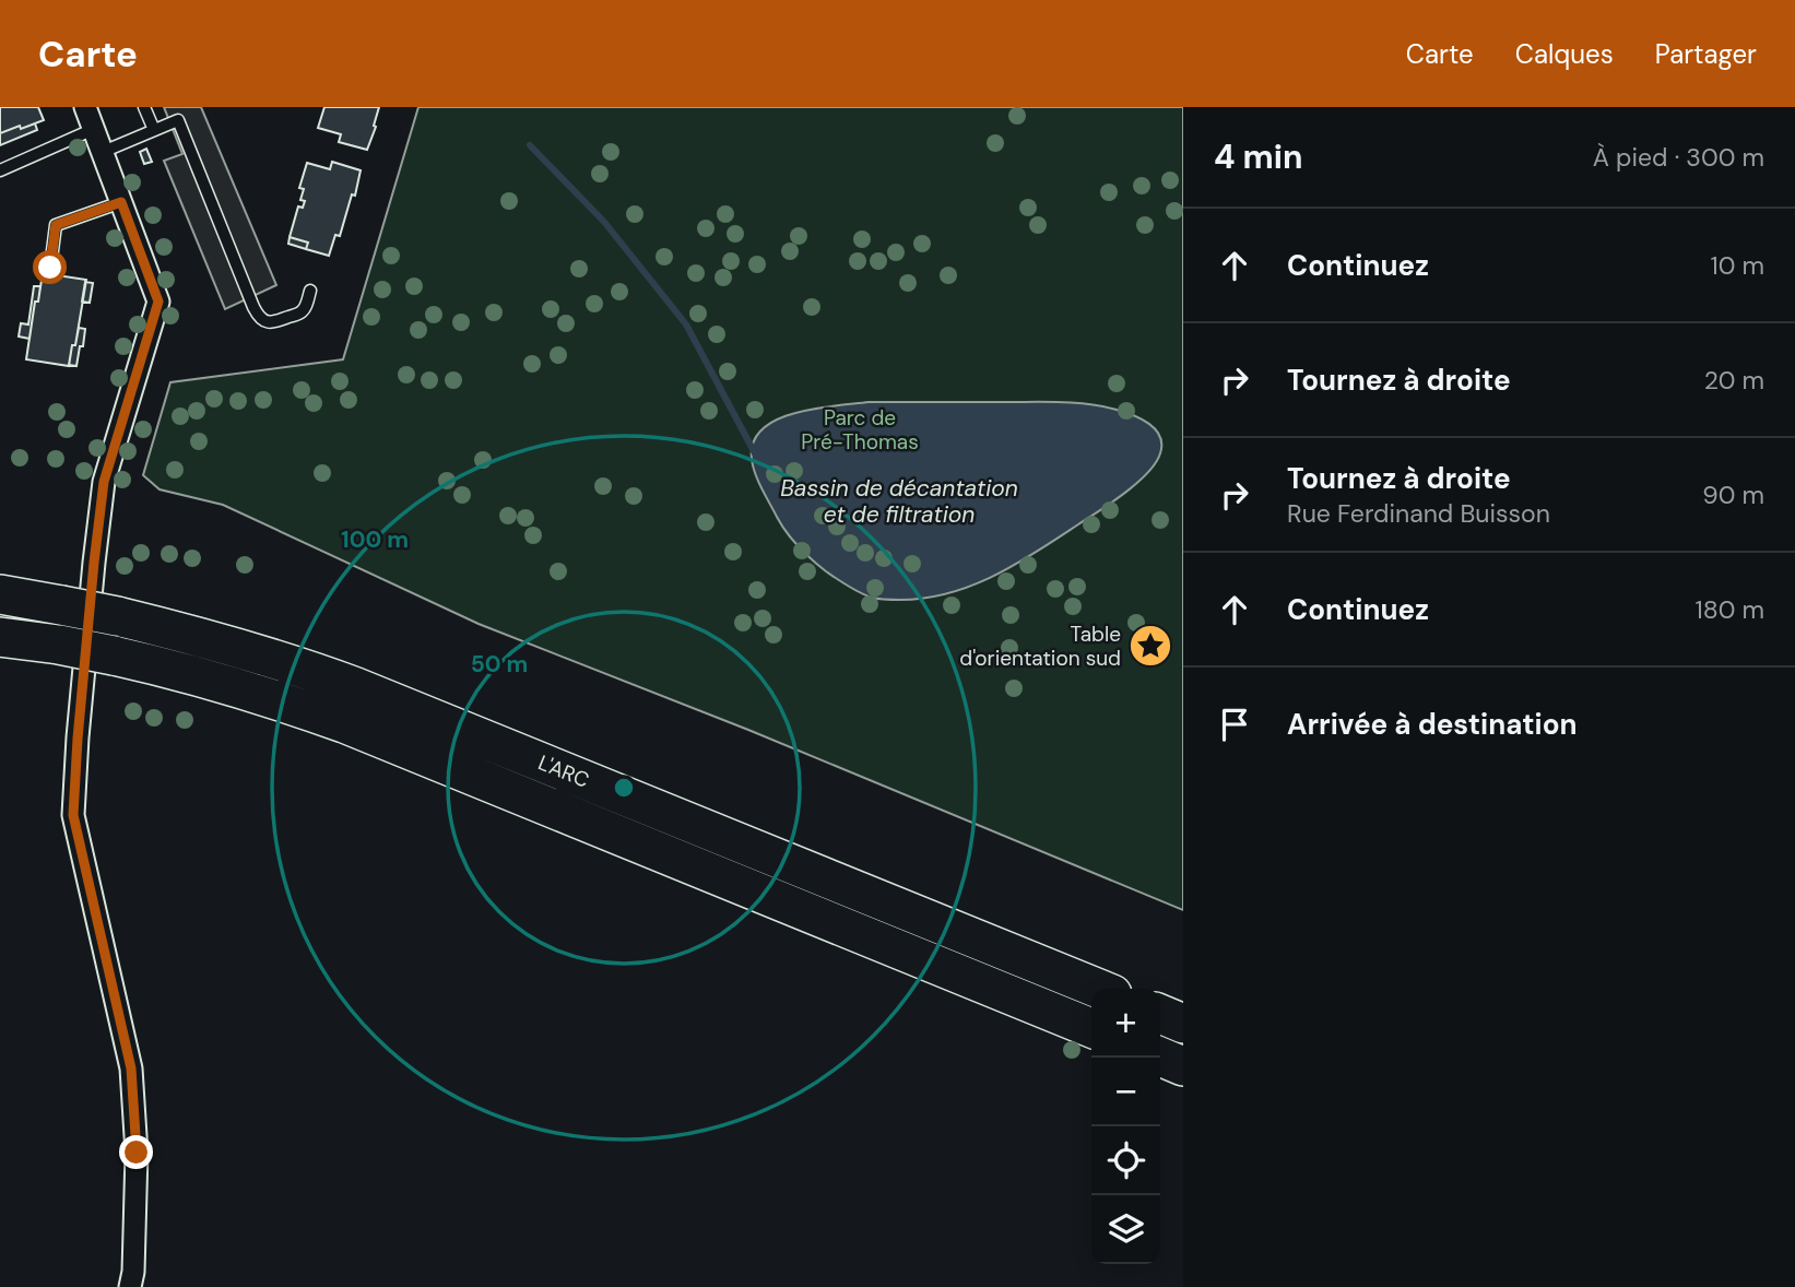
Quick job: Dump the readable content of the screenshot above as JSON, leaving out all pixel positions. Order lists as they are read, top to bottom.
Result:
{
  "streets": {
    "highway": ["L'ARC"]
  },
  "water": ["Bassin de décantation et de filtration"],
  "parks": ["Parc de Pré-Thomas"],
  "places": {
    "place": ["Table d'orientation sud"]
  },
  "page": {
    "header": "Carte",
    "nav": ["Carte", "Calques", "Partager"],
    "heading": ["4 min", "À pied · 300 m"],
    "list": [
      ["Continuez", "10 m"],
      ["Tournez à droite", "20 m"],
      ["Tournez à droite", "Rue Ferdinand Buisson", "90 m"],
      ["Continuez", "180 m"],
      "Arrivée à destination"
    ],
    "map_buttons": ["+", "−"]
  },
  "rings": ["100 m", "50 m"]
}
